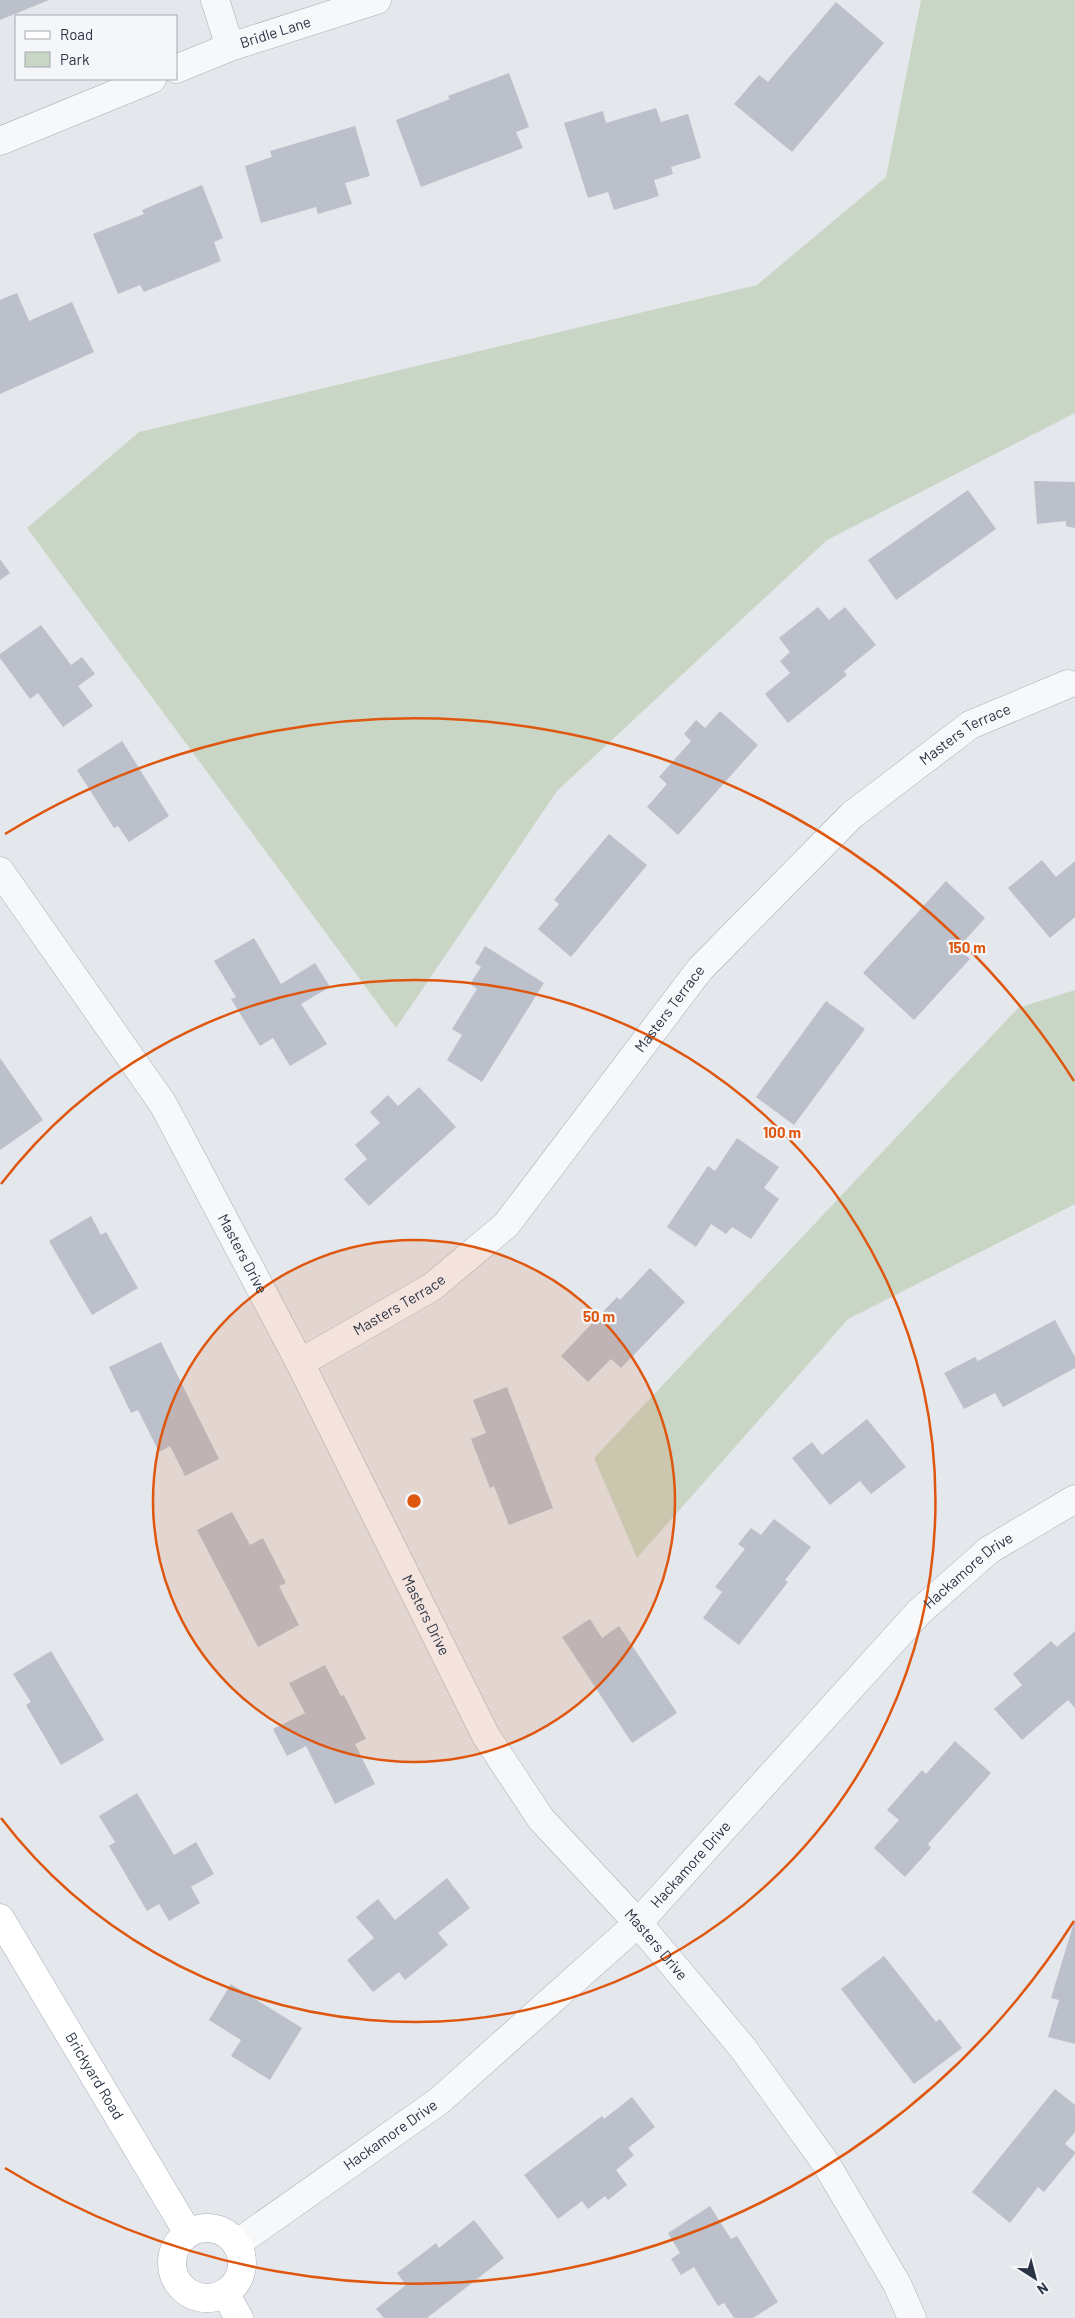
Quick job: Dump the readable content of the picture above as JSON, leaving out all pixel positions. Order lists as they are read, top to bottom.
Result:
{
  "streets": {
    "street": [
      "Bridle Lane",
      "Masters Terrace",
      "Masters Drive",
      "Hackamore Drive",
      "Brickyard Road"
    ]
  },
  "crossings": [
    ["Masters Terrace", "Masters Drive"],
    ["Masters Drive", "Hackamore Drive"],
    ["Hackamore Drive", "Brickyard Road"]
  ],
  "legend": ["Road", "Park"],
  "north": "bottom right",
  "rings": ["150 m", "100 m", "50 m"]
}
